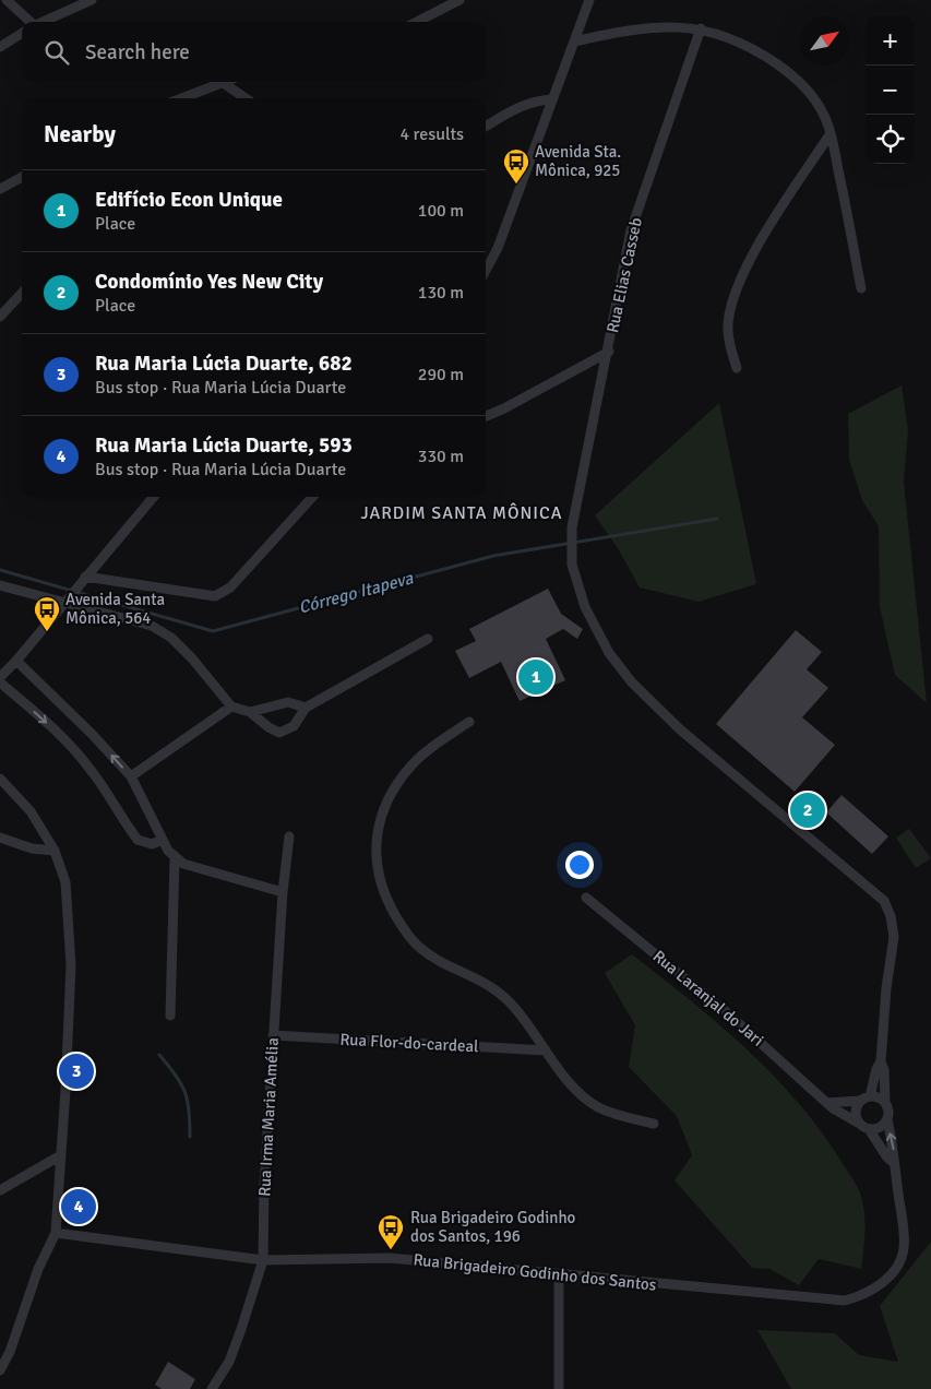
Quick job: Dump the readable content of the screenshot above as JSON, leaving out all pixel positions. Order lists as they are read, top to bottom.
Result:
{
  "streets": {
    "street": [
      "Rua Elias Casseb",
      "Rua Laranjal do Jari",
      "Rua Flor-do-cardeal",
      "Rua Irma Maria Amélia",
      "Rua Brigadeiro Godinho dos Santos"
    ]
  },
  "crossings": [
    ["Rua Laranjal do Jari", "Rua Brigadeiro Godinho dos Santos"],
    ["Rua Flor-do-cardeal", "Rua Irma Maria Amélia"],
    ["Rua Irma Maria Amélia", "Rua Brigadeiro Godinho dos Santos"]
  ],
  "districts": ["JARDIM SANTA MÔNICA"],
  "water": ["Córrego Itapeva"],
  "places": {
    "bus stop": ["Avenida Sta. Mônica, 925", "Avenida Santa Mônica, 564", "Rua Brigadeiro Godinho dos Santos, 196"]
  },
  "north": "top right",
  "page": {
    "map_buttons": ["+", "−"],
    "search": "Search here",
    "heading": ["Nearby", "4 results"],
    "list": [
      {
        "mark": "1",
        "name": "Edifício Econ Unique",
        "note": "Place",
        "value": "100 m"
      },
      {
        "mark": "2",
        "name": "Condomínio Yes New City",
        "note": "Place",
        "value": "130 m"
      },
      {
        "mark": "3",
        "name": "Rua Maria Lúcia Duarte, 682",
        "note": "Bus stop · Rua Maria Lúcia Duarte",
        "value": "290 m"
      },
      {
        "mark": "4",
        "name": "Rua Maria Lúcia Duarte, 593",
        "note": "Bus stop · Rua Maria Lúcia Duarte",
        "value": "330 m"
      }
    ],
    "pins": [
      "1",
      "2",
      "3",
      "4"
    ]
  }
}
